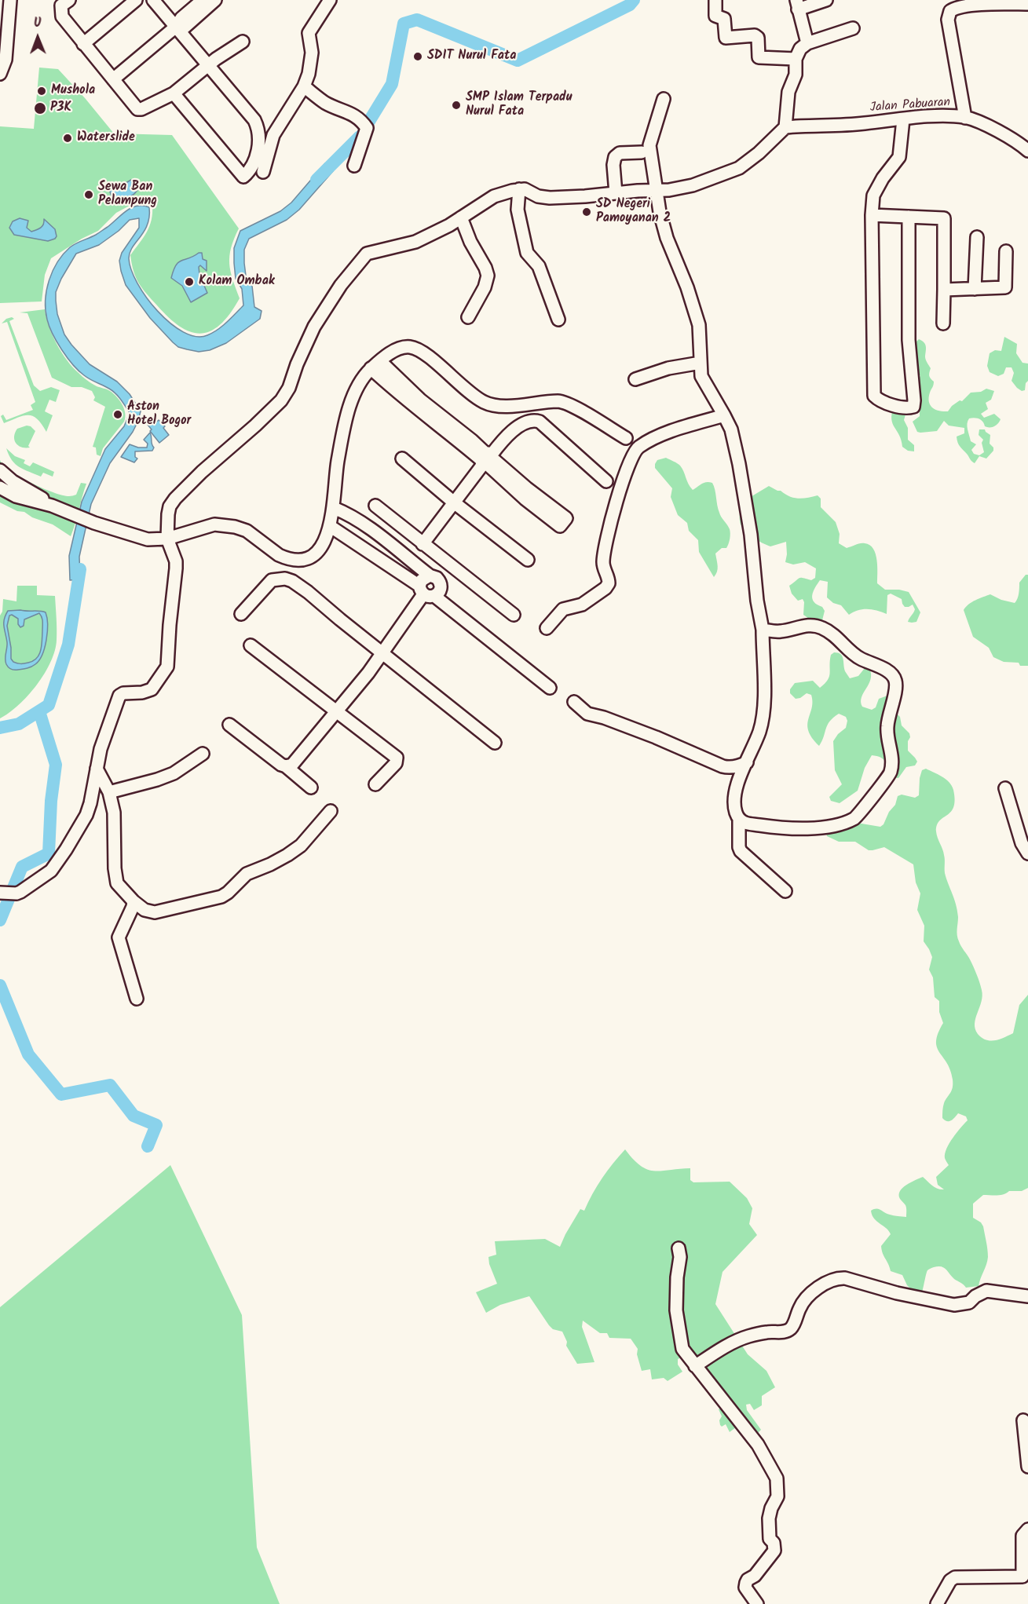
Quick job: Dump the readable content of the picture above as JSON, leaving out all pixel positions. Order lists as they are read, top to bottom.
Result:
{
  "streets": {
    "street": ["Jalan Pabuaran"]
  },
  "places": [
    "SDIT Nurul Fata",
    "Mushola",
    "SMP Islam Terpadu Nurul Fata",
    "P3K",
    "Waterslide",
    "Sewa Ban Pelampung",
    "SD Negeri Pamoyanan 2",
    "Kolam Ombak",
    "Aston Hotel Bogor"
  ],
  "north": "top"
}
